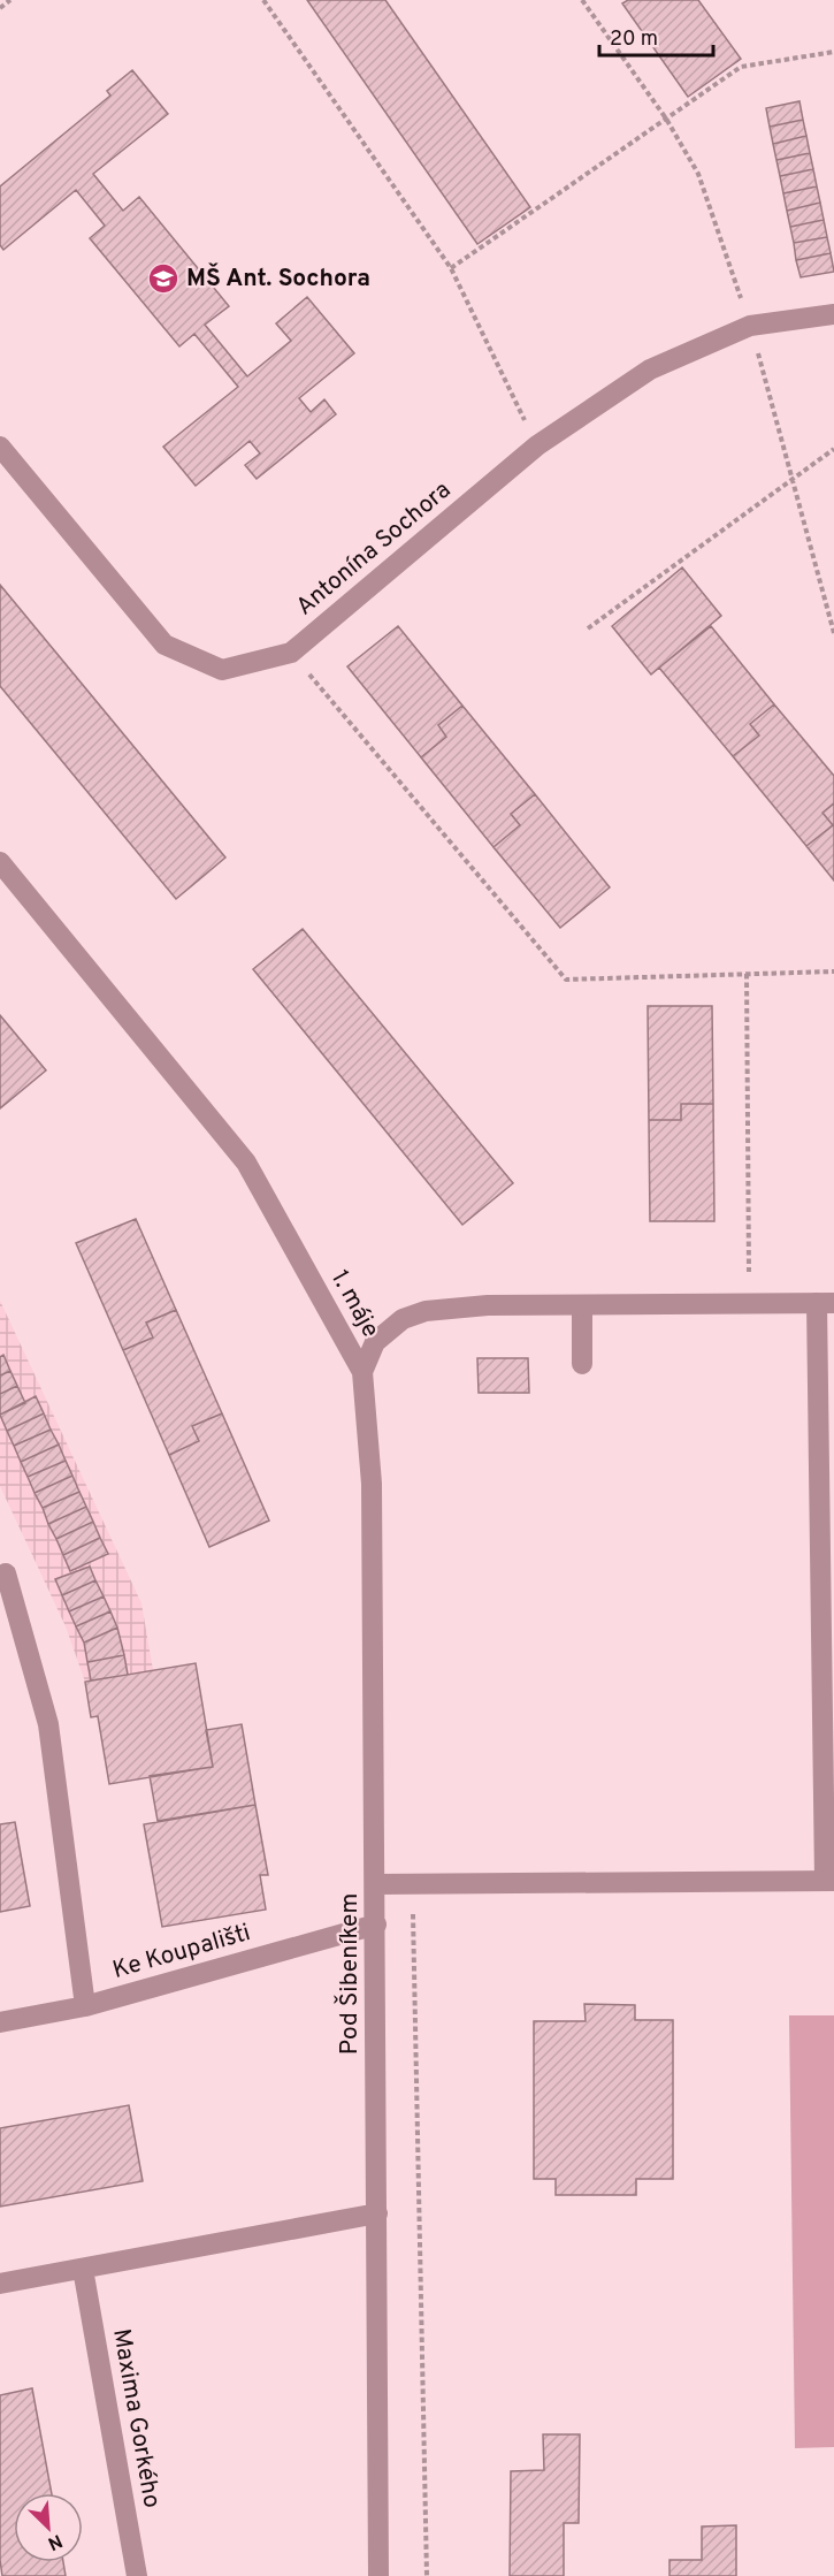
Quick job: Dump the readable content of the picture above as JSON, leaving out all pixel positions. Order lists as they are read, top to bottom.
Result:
{
  "streets": {
    "street": [
      "Antonína Sochora",
      "1. máje",
      "Ke Koupališti",
      "Pod Šibeníkem",
      "Maxima Gorkého"
    ]
  },
  "crossings": [
    ["1. máje", "Pod Šibeníkem"],
    ["Ke Koupališti", "Pod Šibeníkem"]
  ],
  "places": {
    "school or university": ["MŠ Ant. Sochora"]
  },
  "scale_bar": "20 m",
  "north": "bottom right"
}
